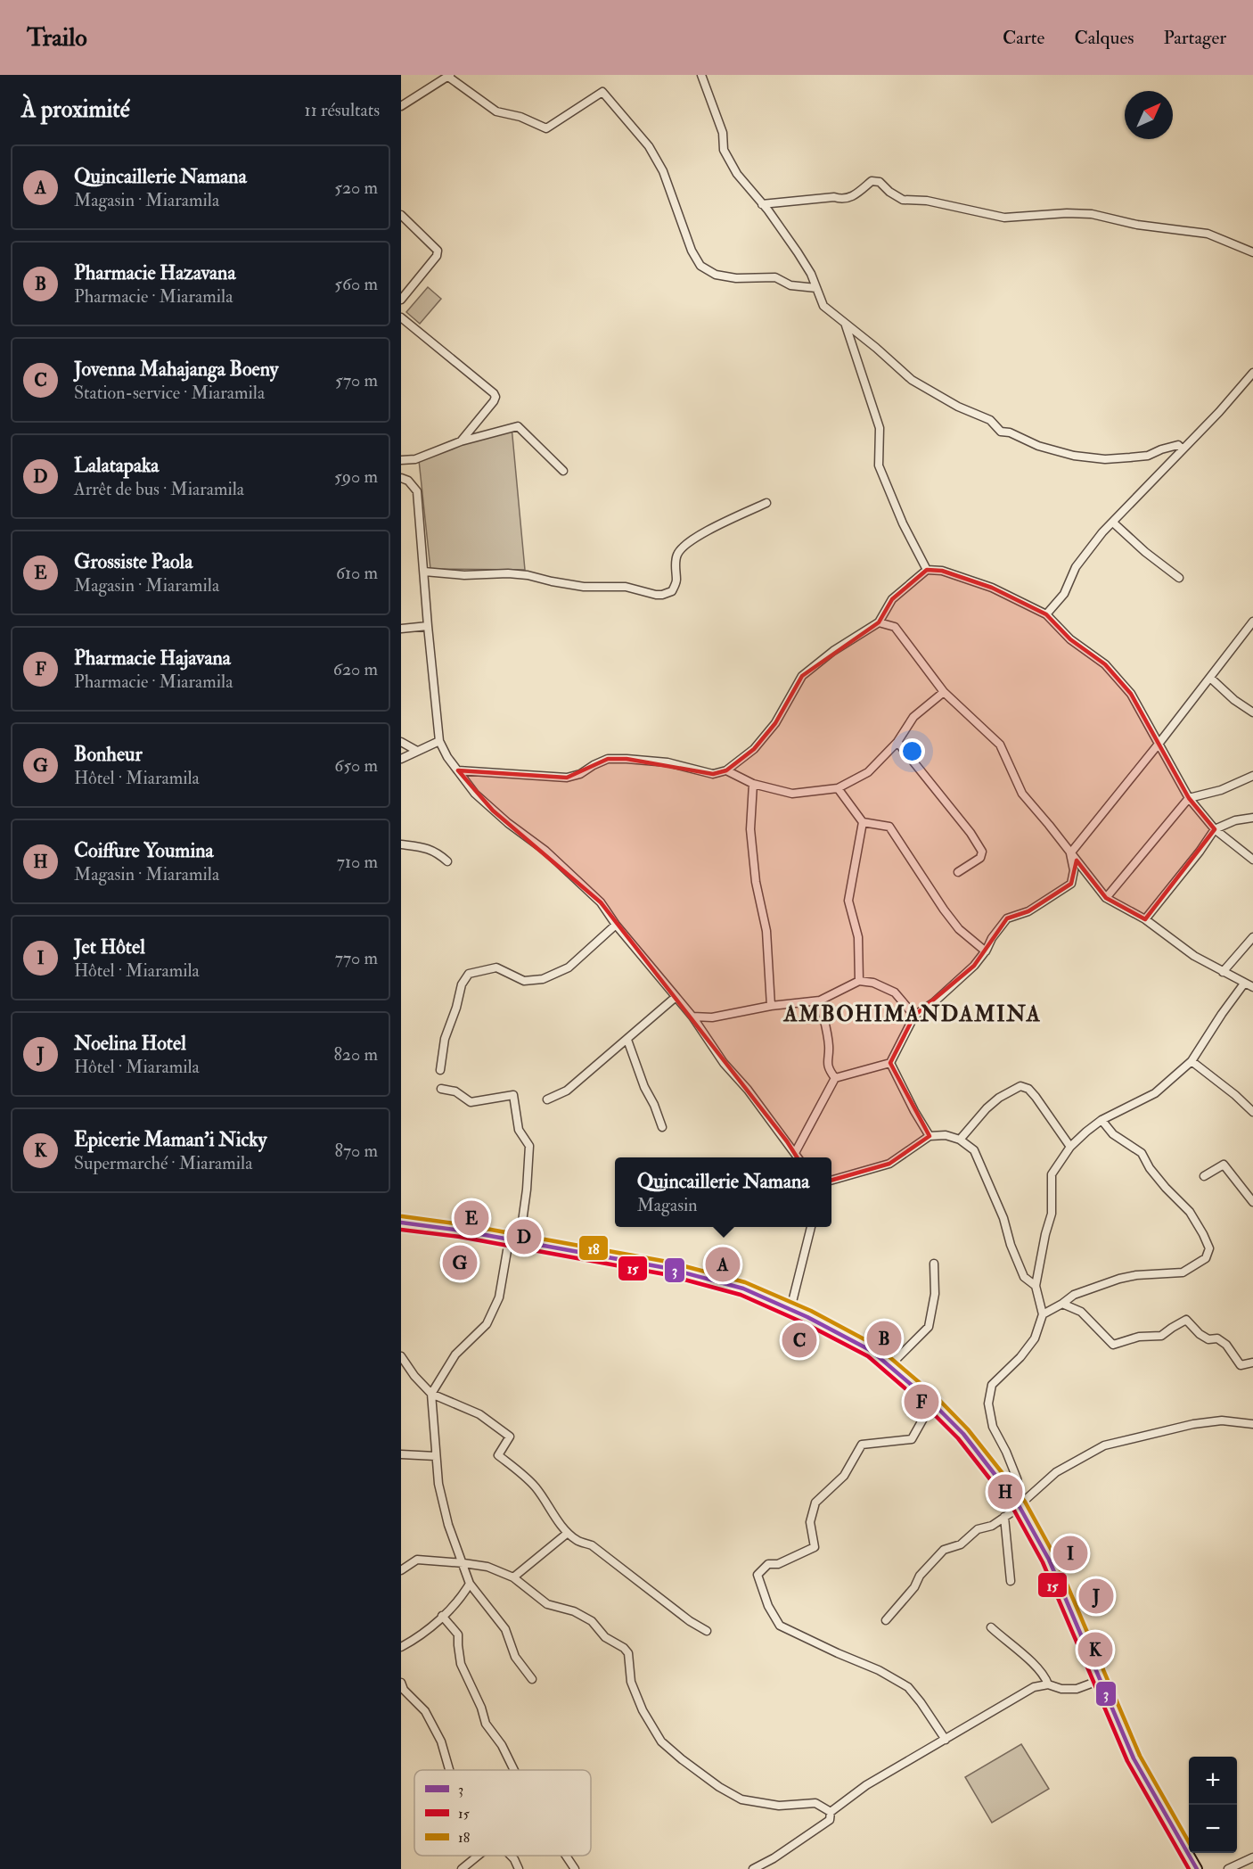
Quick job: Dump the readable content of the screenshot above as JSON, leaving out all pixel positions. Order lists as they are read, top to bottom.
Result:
{
  "districts": ["AMBOHIMANDAMINA"],
  "lines": ["transit line 18", "transit line 3", "transit line 15"],
  "legend": ["3", "15", "18"],
  "north": "top right",
  "page": {
    "header": "Trailo",
    "nav": ["Carte", "Calques", "Partager"],
    "heading": ["À proximité", "11 résultats"],
    "list": [
      {
        "mark": "A",
        "name": "Quincaillerie Namana",
        "note": "Magasin · Miaramila",
        "value": "520 m"
      },
      {
        "mark": "B",
        "name": "Pharmacie Hazavana",
        "note": "Pharmacie · Miaramila",
        "value": "560 m"
      },
      {
        "mark": "C",
        "name": "Jovenna Mahajanga Boeny",
        "note": "Station-service · Miaramila",
        "value": "570 m"
      },
      {
        "mark": "D",
        "name": "Lalatapaka",
        "note": "Arrêt de bus · Miaramila",
        "value": "590 m"
      },
      {
        "mark": "E",
        "name": "Grossiste Paola",
        "note": "Magasin · Miaramila",
        "value": "610 m"
      },
      {
        "mark": "F",
        "name": "Pharmacie Hajavana",
        "note": "Pharmacie · Miaramila",
        "value": "620 m"
      },
      {
        "mark": "G",
        "name": "Bonheur",
        "note": "Hôtel · Miaramila",
        "value": "650 m"
      },
      {
        "mark": "H",
        "name": "Coiffure Youmina",
        "note": "Magasin · Miaramila",
        "value": "710 m"
      },
      {
        "mark": "I",
        "name": "Jet Hôtel",
        "note": "Hôtel · Miaramila",
        "value": "770 m"
      },
      {
        "mark": "J",
        "name": "Noelina Hotel",
        "note": "Hôtel · Miaramila",
        "value": "820 m"
      },
      {
        "mark": "K",
        "name": "Epicerie Maman'i Nicky",
        "note": "Supermarché · Miaramila",
        "value": "870 m"
      }
    ],
    "popup": ["Quincaillerie Namana", "Magasin"],
    "pins": [
      "E",
      "D",
      "G",
      "A",
      "B",
      "C",
      "F",
      "H",
      "I",
      "J",
      "K"
    ],
    "map_buttons": ["+", "−"]
  }
}
